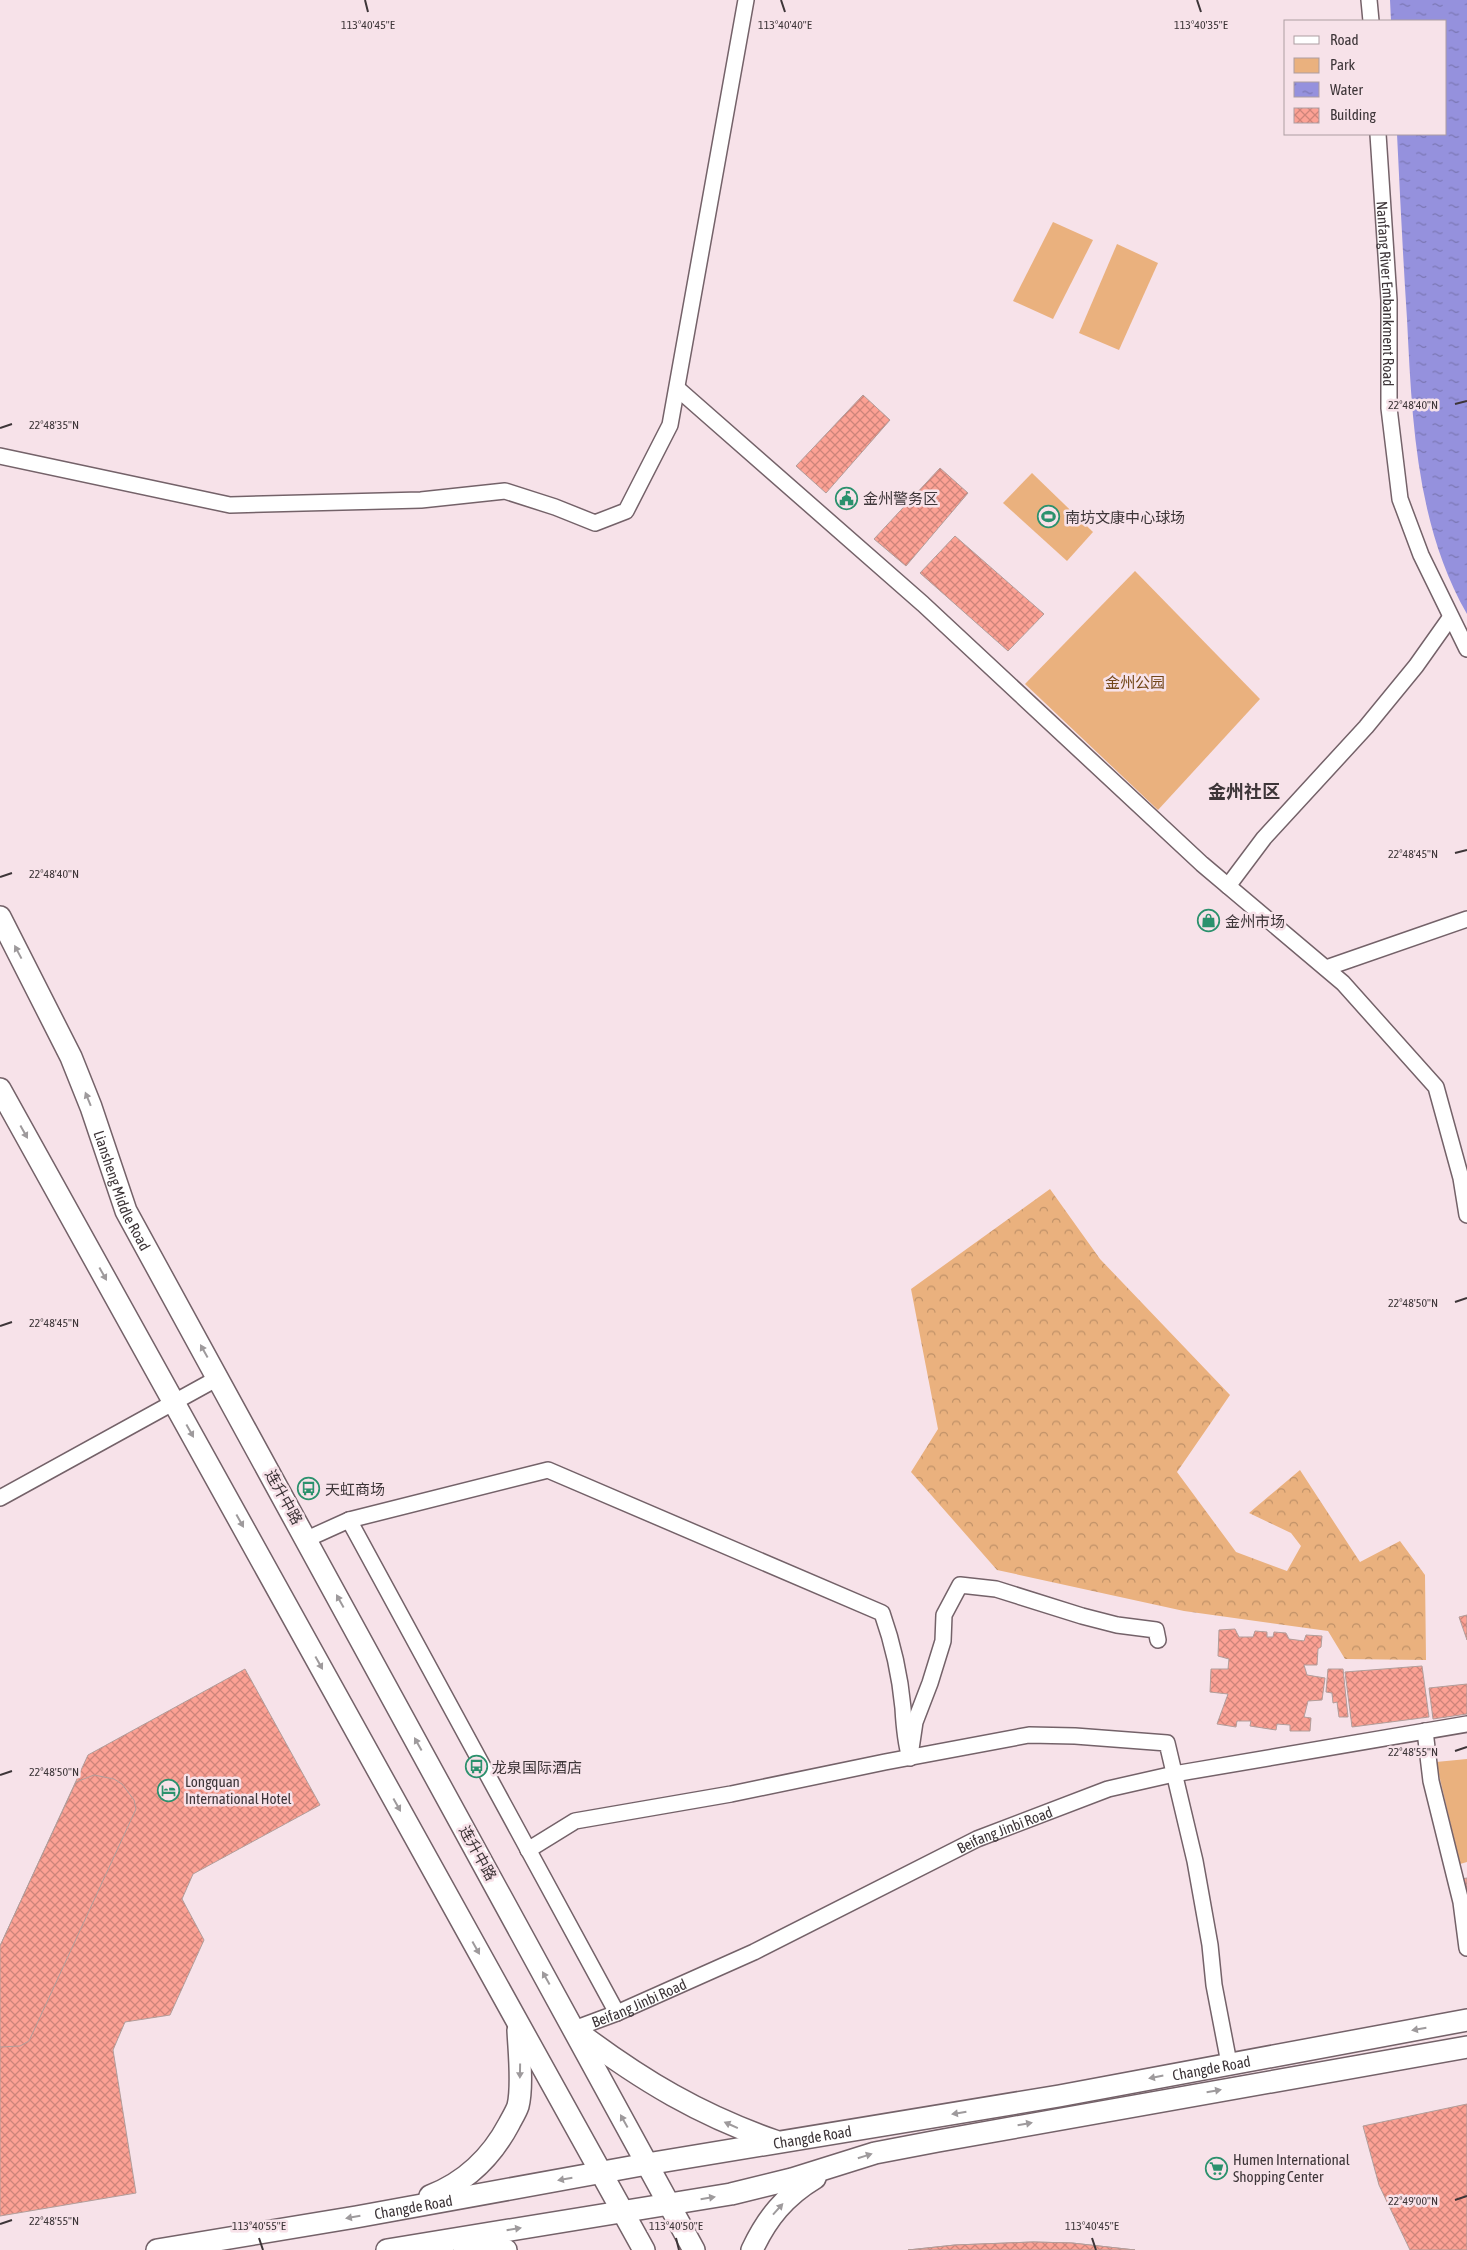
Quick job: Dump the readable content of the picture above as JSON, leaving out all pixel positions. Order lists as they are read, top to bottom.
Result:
{
  "streets": {
    "main road": ["Liansheng Middle Road", "连升中路", "Changde Road"],
    "street": ["Nanfang River Embankment Road", "Beifang Jinbi Road"]
  },
  "crossings": [
    ["Liansheng Middle Road", "连升中路"],
    ["连升中路", "Beifang Jinbi Road"],
    ["连升中路", "Changde Road"]
  ],
  "districts": ["金州社区"],
  "parks": ["金州公园"],
  "places": {
    "public building": ["金州警务区"],
    "sports": ["南坊文康中心球场"],
    "shop": ["金州市场"],
    "bus stop": ["天虹商场", "龙泉国际酒店"],
    "hotel": ["Longquan International Hotel"],
    "supermarket": ["Humen International Shopping Center"]
  },
  "legend": [
    "Road",
    "Park",
    "Water",
    "Building"
  ],
  "coordinates": [
    "113°40'45\"E",
    "113°40'40\"E",
    "113°40'35\"E",
    "22°48'40\"N",
    "22°48'35\"N",
    "22°48'45\"N",
    "22°48'50\"N",
    "22°48'55\"N",
    "22°49'00\"N",
    "113°40'55\"E",
    "113°40'50\"E"
  ]
}
